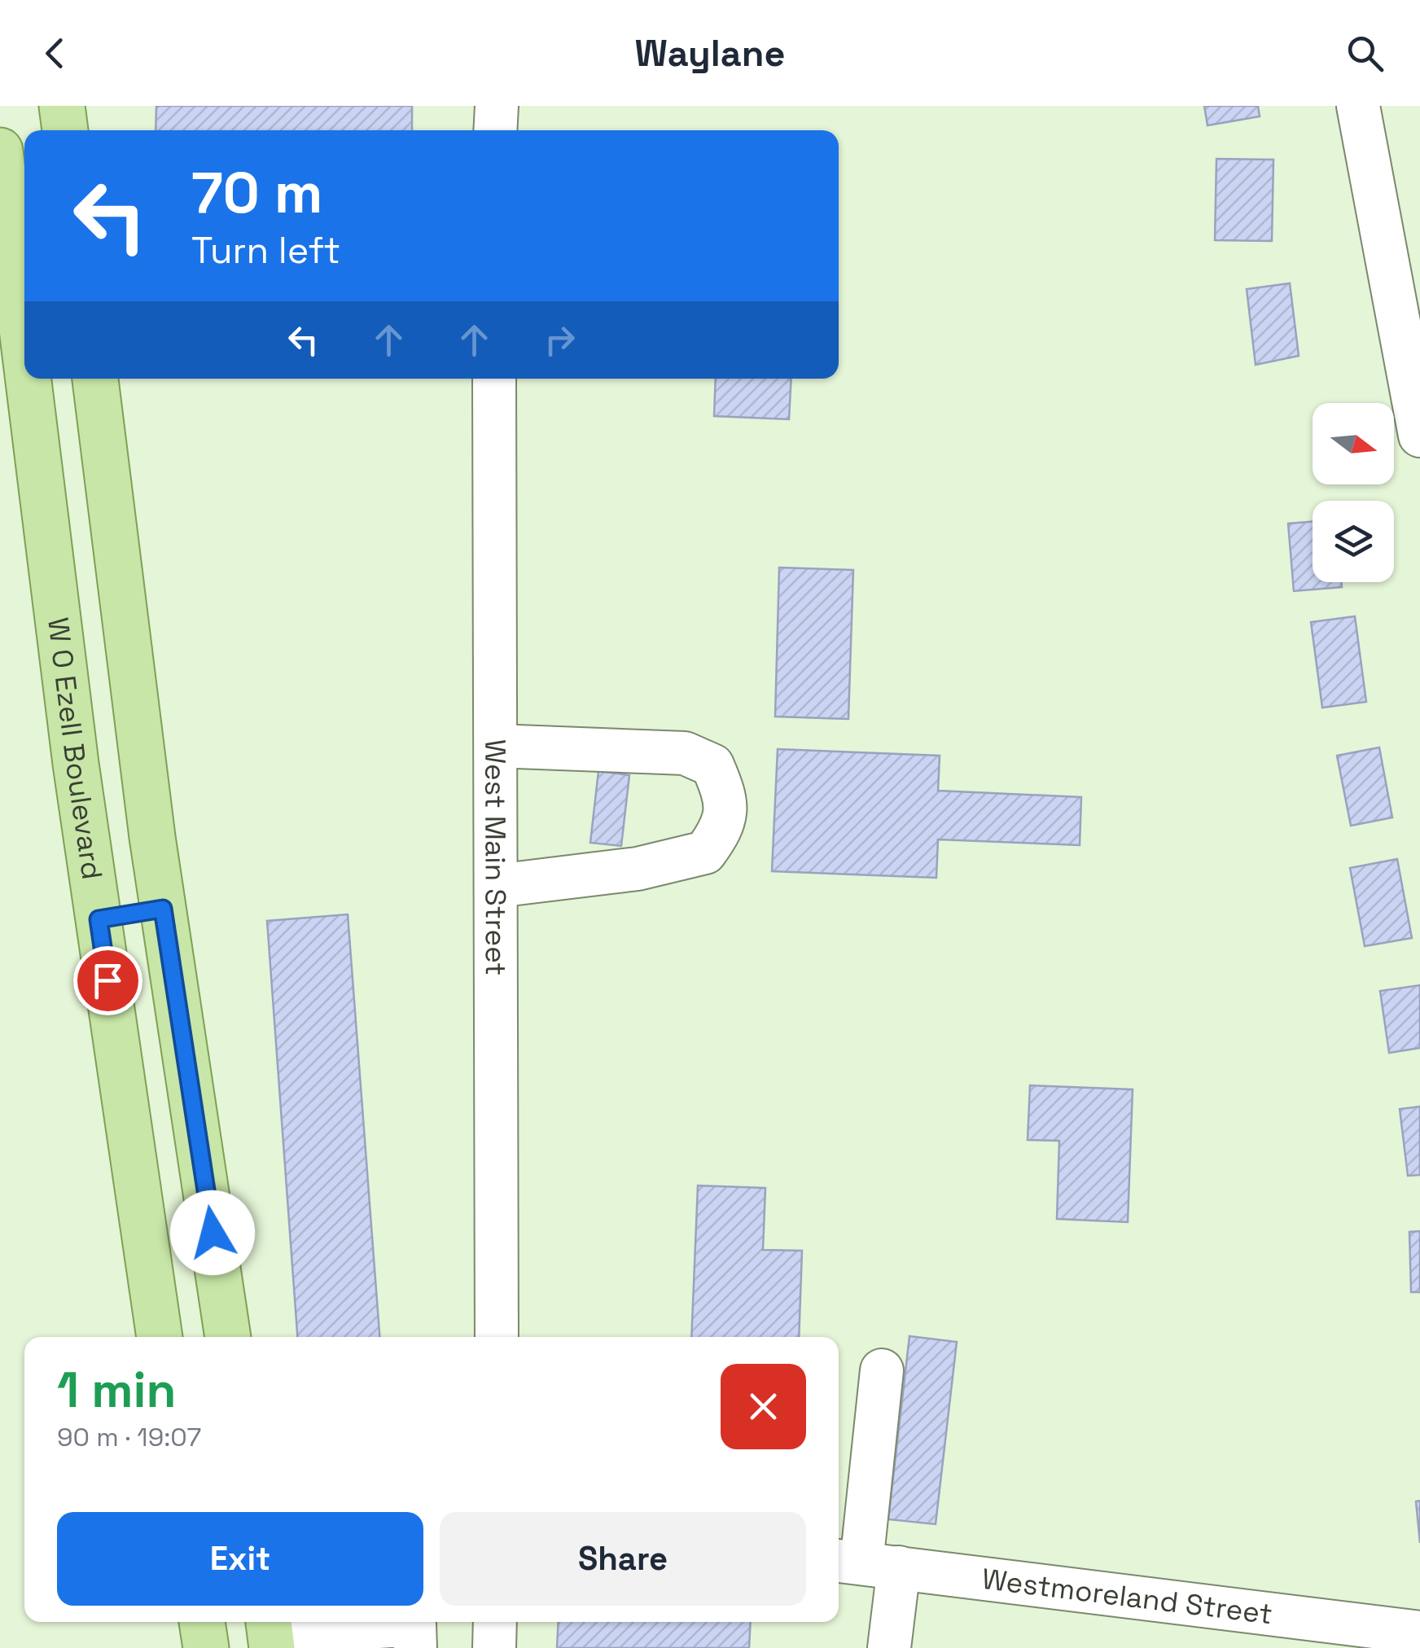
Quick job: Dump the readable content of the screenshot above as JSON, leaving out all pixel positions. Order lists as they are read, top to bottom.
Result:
{
  "streets": {
    "main road": ["W O Ezell Boulevard"],
    "street": ["West Main Street", "Westmoreland Street"]
  },
  "north": "right",
  "page": {
    "header": "Waylane",
    "turn": ["70 m", "Turn left"],
    "heading": ["1 min", "90 m · 19:07"],
    "buttons": ["Exit", "Share"]
  }
}
